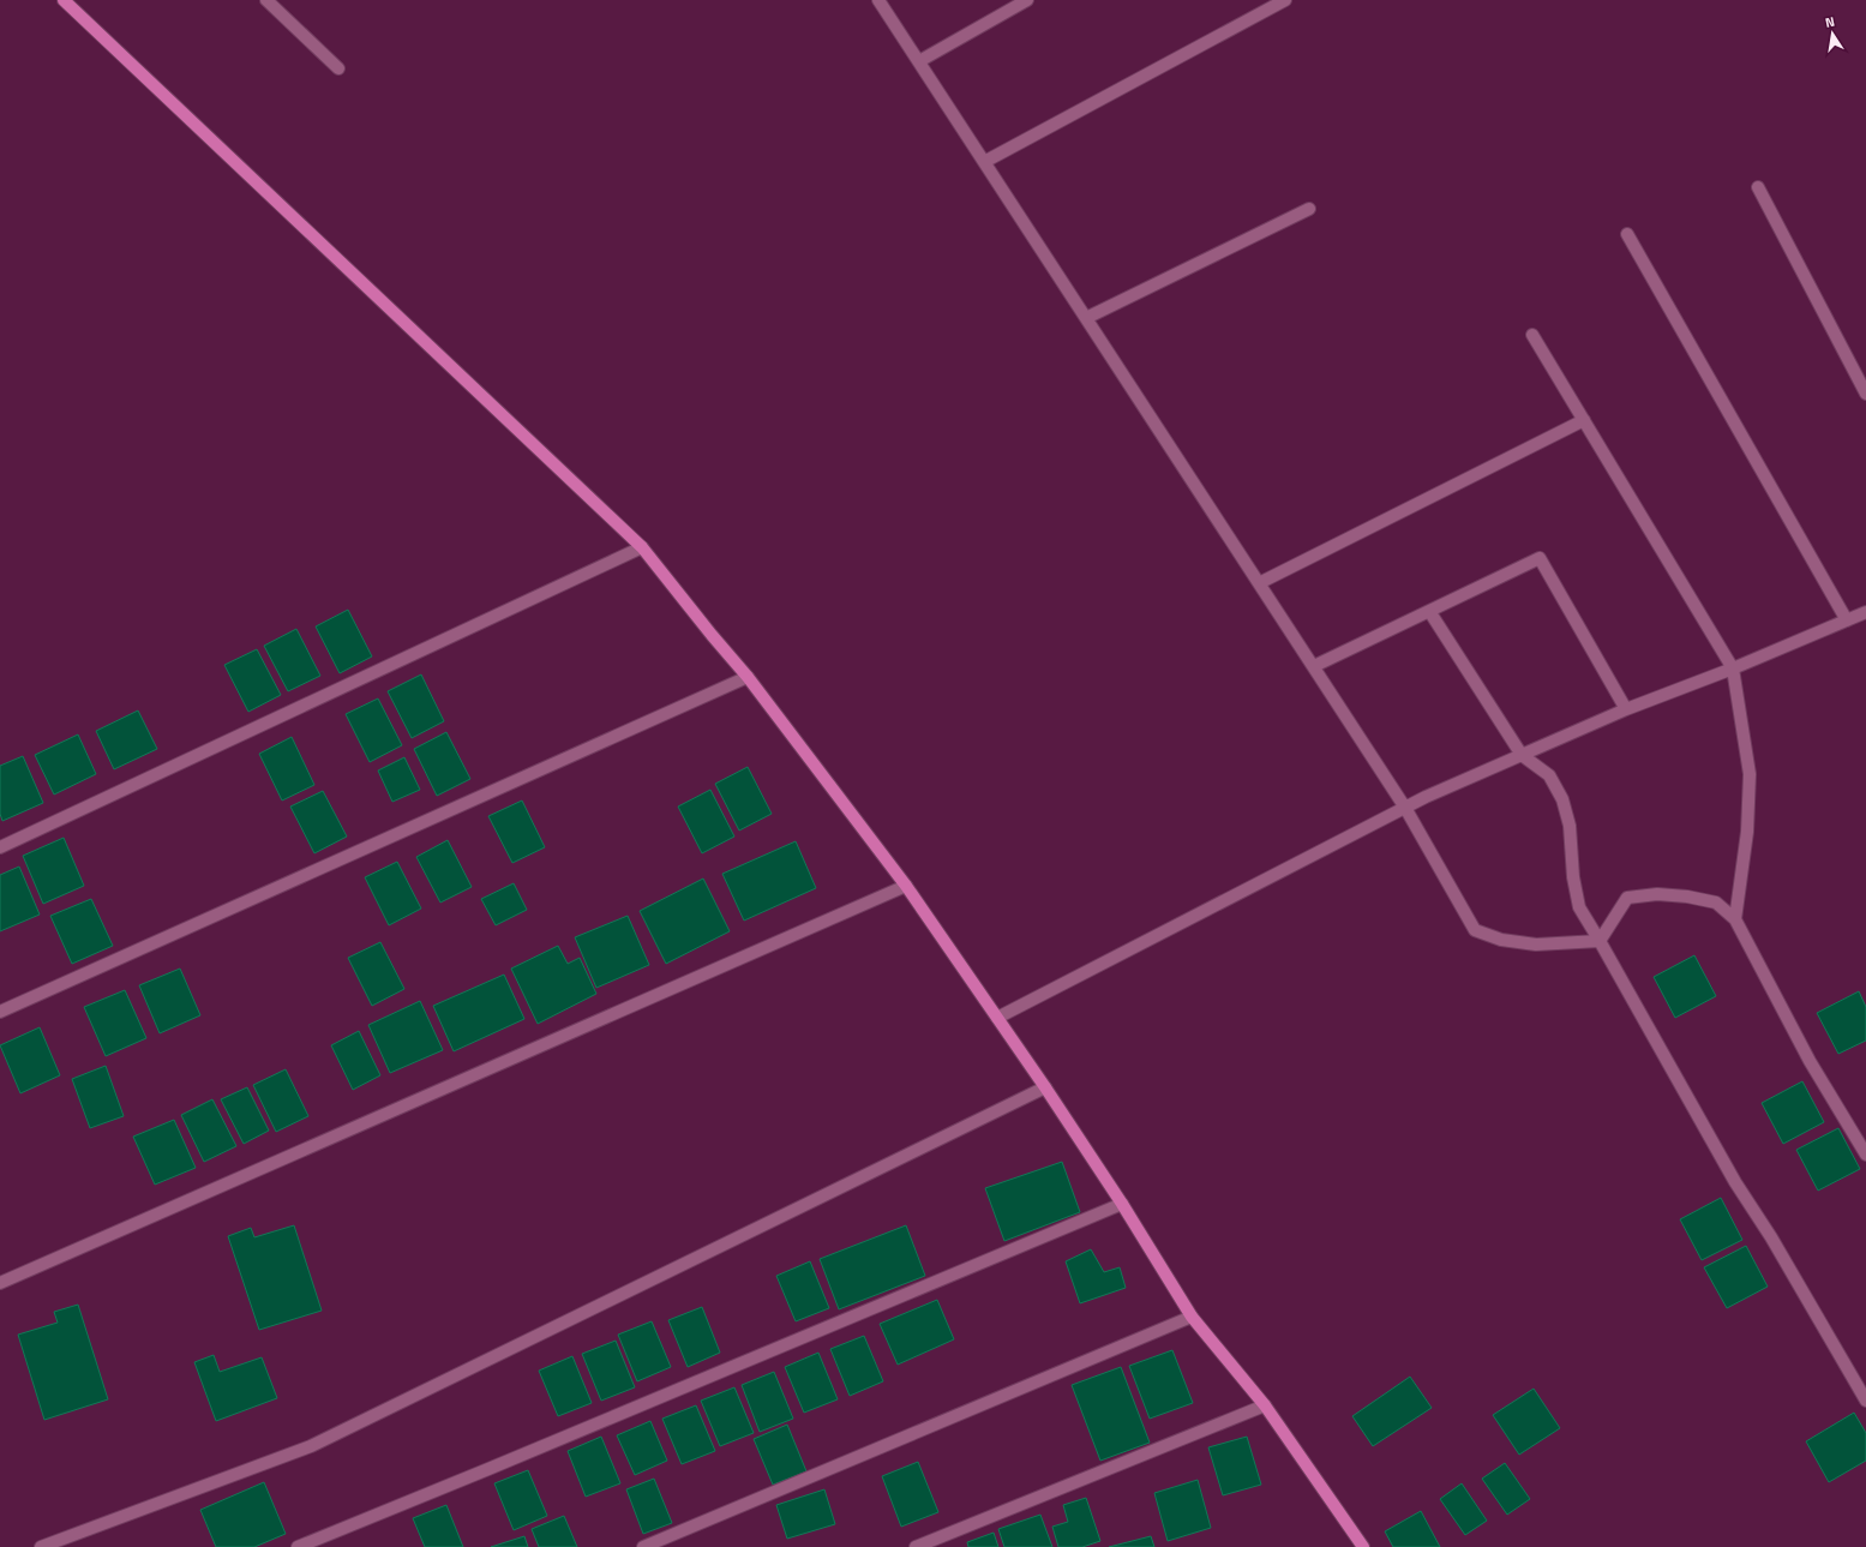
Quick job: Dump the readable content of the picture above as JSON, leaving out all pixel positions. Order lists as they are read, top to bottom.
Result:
{
  "north": "top"
}
